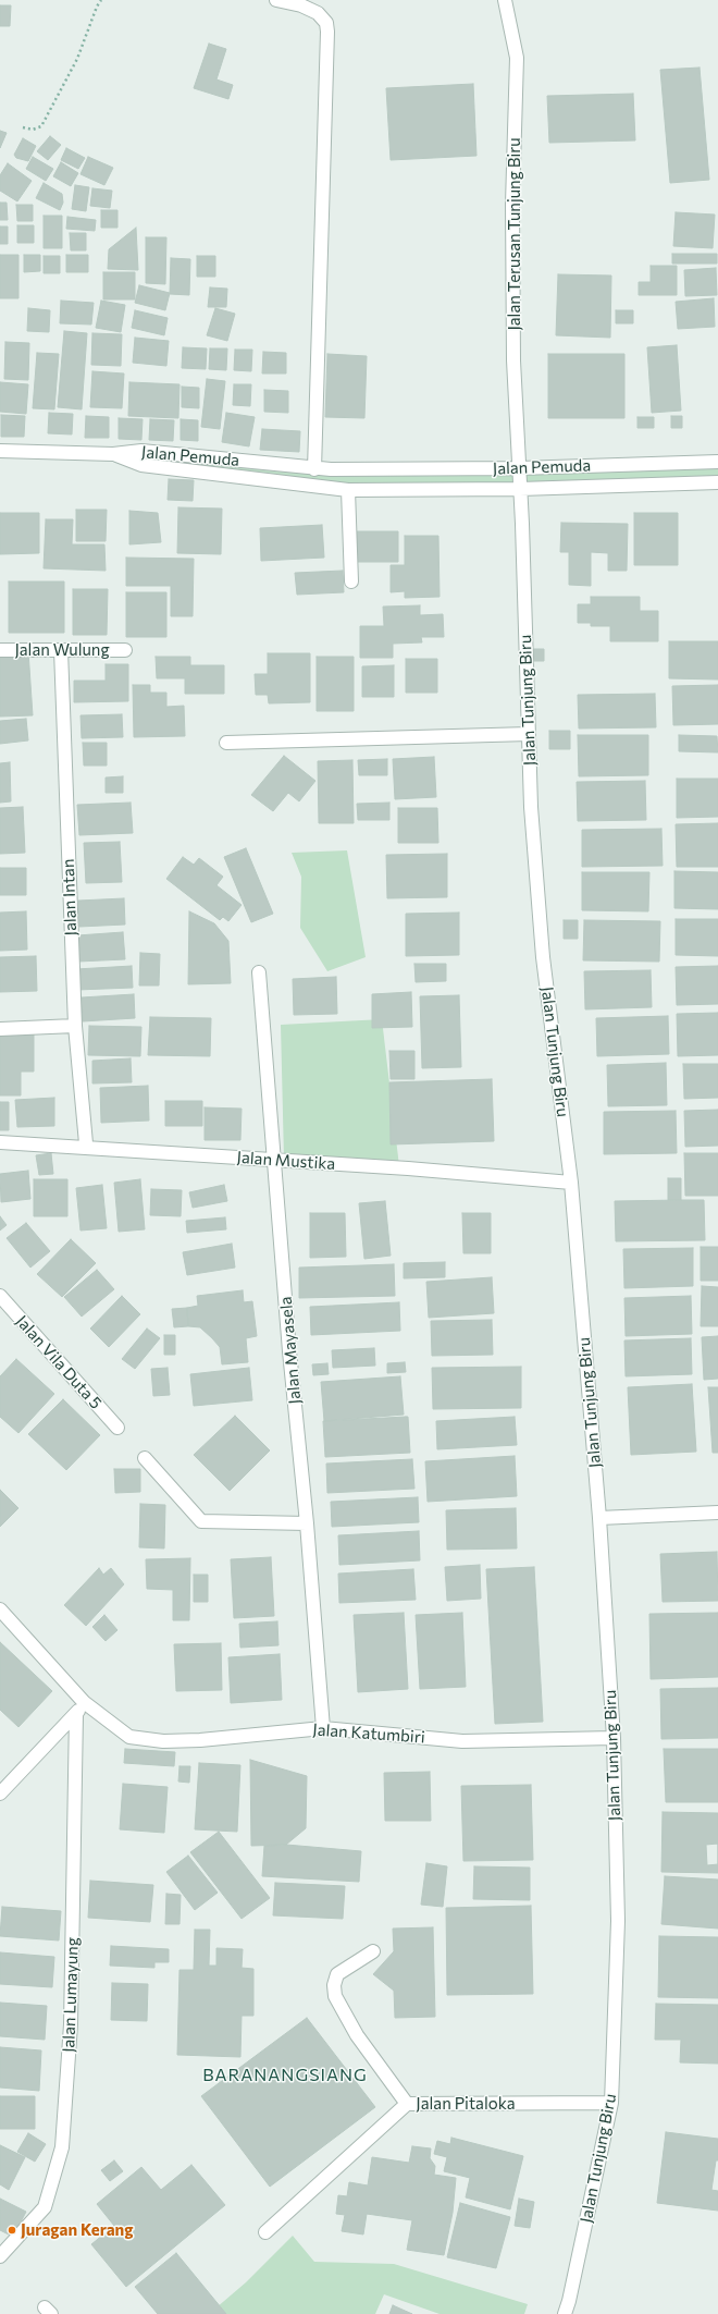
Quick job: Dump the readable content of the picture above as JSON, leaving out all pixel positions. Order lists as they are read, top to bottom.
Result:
{
  "streets": {
    "street": [
      "Jalan Terusan Tunjung Biru",
      "Jalan Pemuda",
      "Jalan Wulung",
      "Jalan Tunjung Biru",
      "Jalan Intan",
      "Jalan Mustika",
      "Jalan Mayasela",
      "Jalan Vila Duta 5",
      "Jalan Katumbiri",
      "Jalan Lumayung",
      "Jalan Pitaloka"
    ]
  },
  "crossings": [
    ["Jalan Terusan Tunjung Biru", "Jalan Pemuda"],
    ["Jalan Terusan Tunjung Biru", "Jalan Tunjung Biru"],
    ["Jalan Pemuda", "Jalan Tunjung Biru"],
    ["Jalan Wulung", "Jalan Intan"],
    ["Jalan Tunjung Biru", "Jalan Mustika"],
    ["Jalan Tunjung Biru", "Jalan Katumbiri"],
    ["Jalan Tunjung Biru", "Jalan Pitaloka"],
    ["Jalan Mustika", "Jalan Mayasela"],
    ["Jalan Mayasela", "Jalan Katumbiri"]
  ],
  "districts": ["BARANANGSIANG"],
  "places": ["Juragan Kerang"]
}
